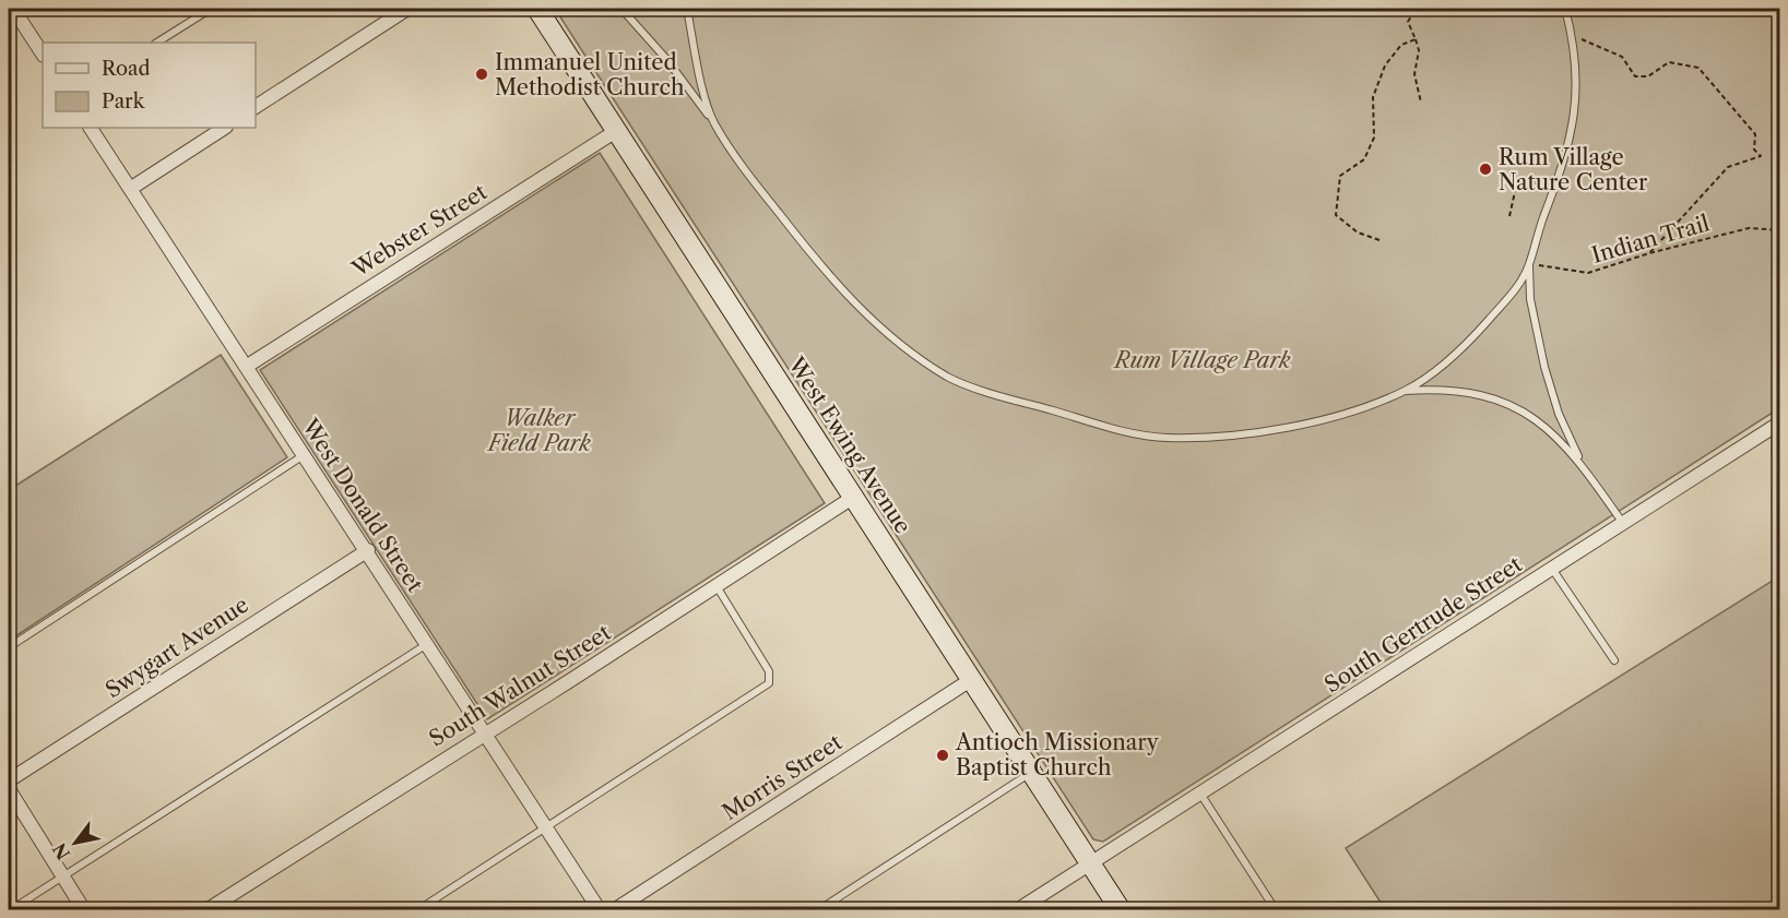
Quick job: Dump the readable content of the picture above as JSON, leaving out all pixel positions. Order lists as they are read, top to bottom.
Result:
{
  "streets": {
    "street": [
      "Webster Street",
      "West Ewing Avenue",
      "West Donald Street",
      "South Gertrude Street",
      "Swygart Avenue",
      "South Walnut Street",
      "Morris Street"
    ],
    "path": ["Indian Trail"]
  },
  "crossings": [
    ["Webster Street", "West Ewing Avenue"],
    ["Webster Street", "West Donald Street"],
    ["West Ewing Avenue", "South Gertrude Street"],
    ["West Ewing Avenue", "South Walnut Street"],
    ["West Ewing Avenue", "Morris Street"],
    ["West Donald Street", "Swygart Avenue"],
    ["West Donald Street", "South Walnut Street"]
  ],
  "parks": ["Rum Village Park", "Walker Field Park"],
  "places": ["Immanuel United Methodist Church", "Rum Village Nature Center", "Antioch Missionary Baptist Church"],
  "legend": ["Road", "Park"],
  "north": "bottom left"
}
